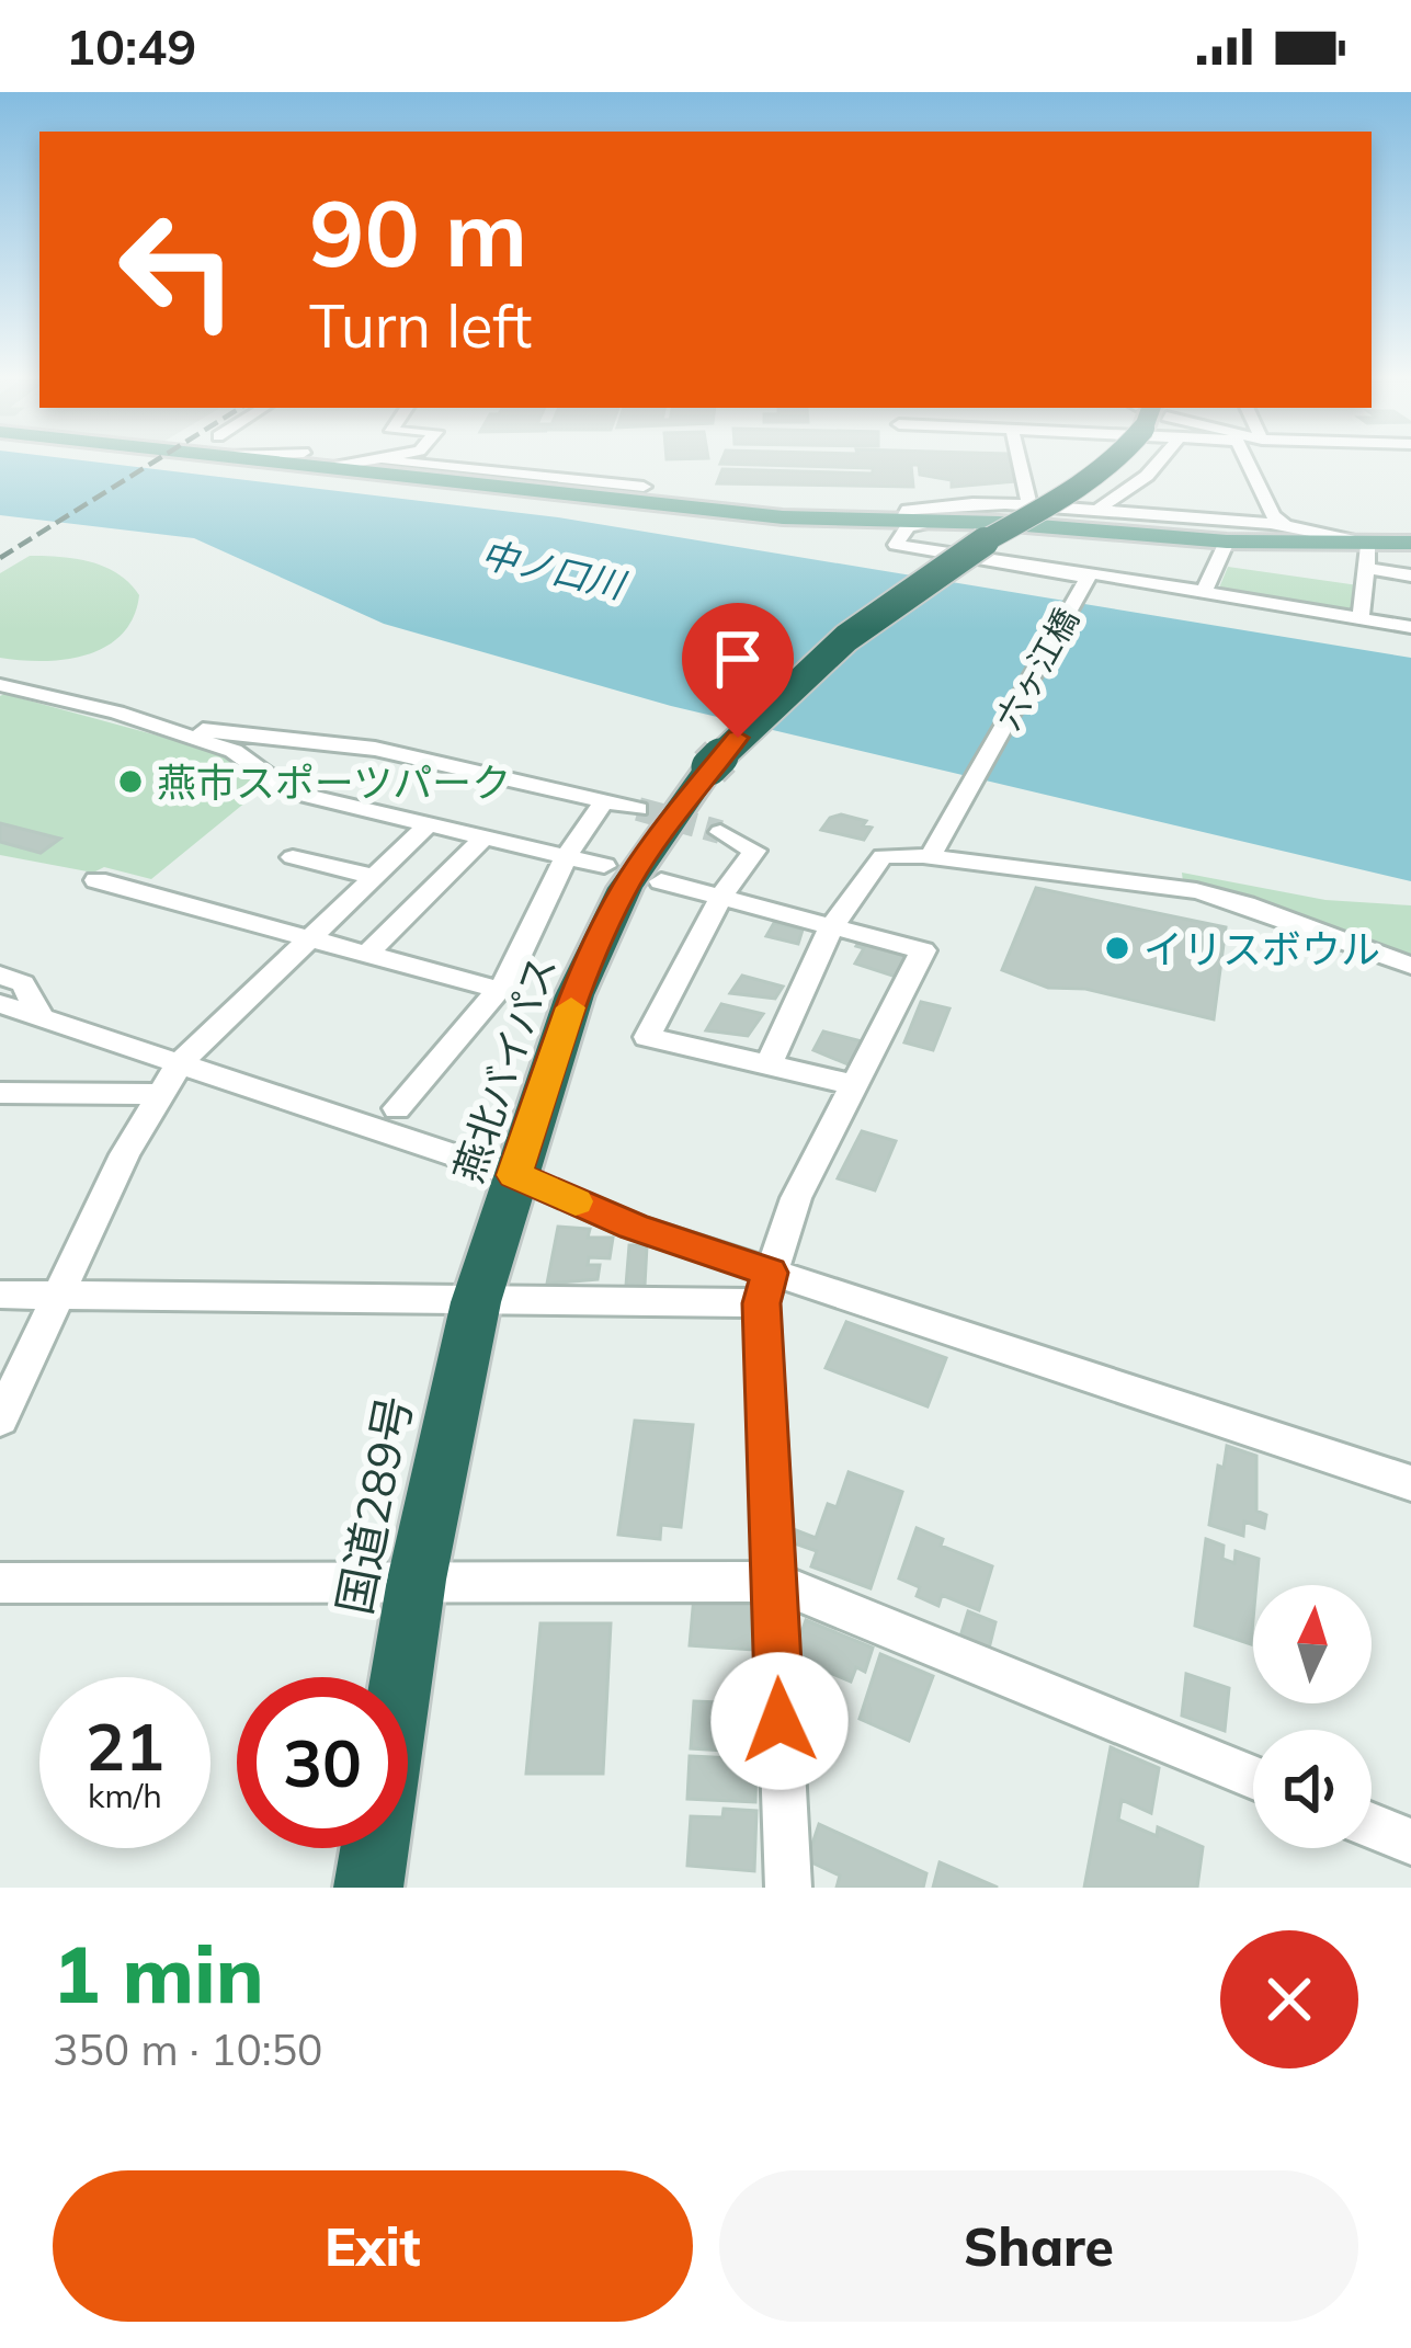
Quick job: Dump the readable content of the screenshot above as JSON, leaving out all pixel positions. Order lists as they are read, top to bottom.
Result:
{
  "streets": {
    "highway": ["燕北バイパス", "国道289号"],
    "street": ["六ヶ江橋"]
  },
  "crossings": [
    ["燕北バイパス", "国道289号"]
  ],
  "water": ["中ノ口川"],
  "places": ["燕市スポーツパーク", "イリスボウル"],
  "north": "top",
  "page": {
    "status": "10:49",
    "turn": ["90 m", "Turn left"],
    "speed": "21 km/h",
    "limit": "30",
    "heading": ["1 min", "350 m · 10:50"],
    "buttons": ["Exit", "Share"]
  }
}
